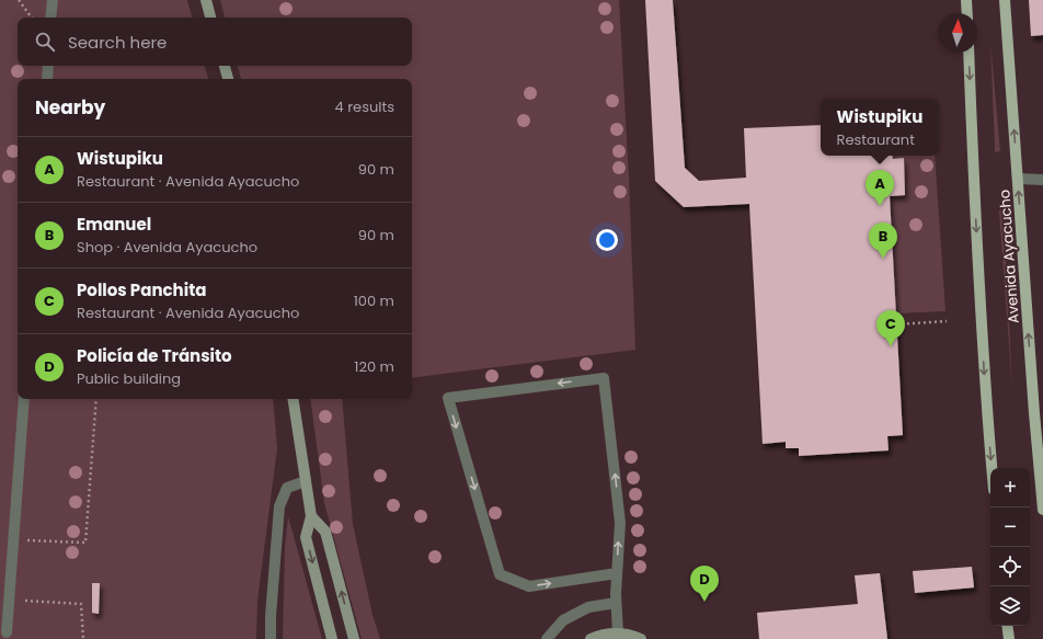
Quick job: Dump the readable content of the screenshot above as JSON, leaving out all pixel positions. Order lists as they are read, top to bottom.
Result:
{
  "streets": {
    "main road": ["Avenida Ayacucho"]
  },
  "north": "top",
  "page": {
    "search": "Search here",
    "heading": ["Nearby", "4 results"],
    "popup": ["Wistupiku", "Restaurant"],
    "list": [
      {
        "mark": "A",
        "name": "Wistupiku",
        "note": "Restaurant · Avenida Ayacucho",
        "value": "90 m"
      },
      {
        "mark": "B",
        "name": "Emanuel",
        "note": "Shop · Avenida Ayacucho",
        "value": "90 m"
      },
      {
        "mark": "C",
        "name": "Pollos Panchita",
        "note": "Restaurant · Avenida Ayacucho",
        "value": "100 m"
      },
      {
        "mark": "D",
        "name": "Policía de Tránsito",
        "note": "Public building",
        "value": "120 m"
      }
    ],
    "pins": [
      "A",
      "B",
      "C",
      "D"
    ],
    "map_buttons": ["+", "−"]
  }
}
